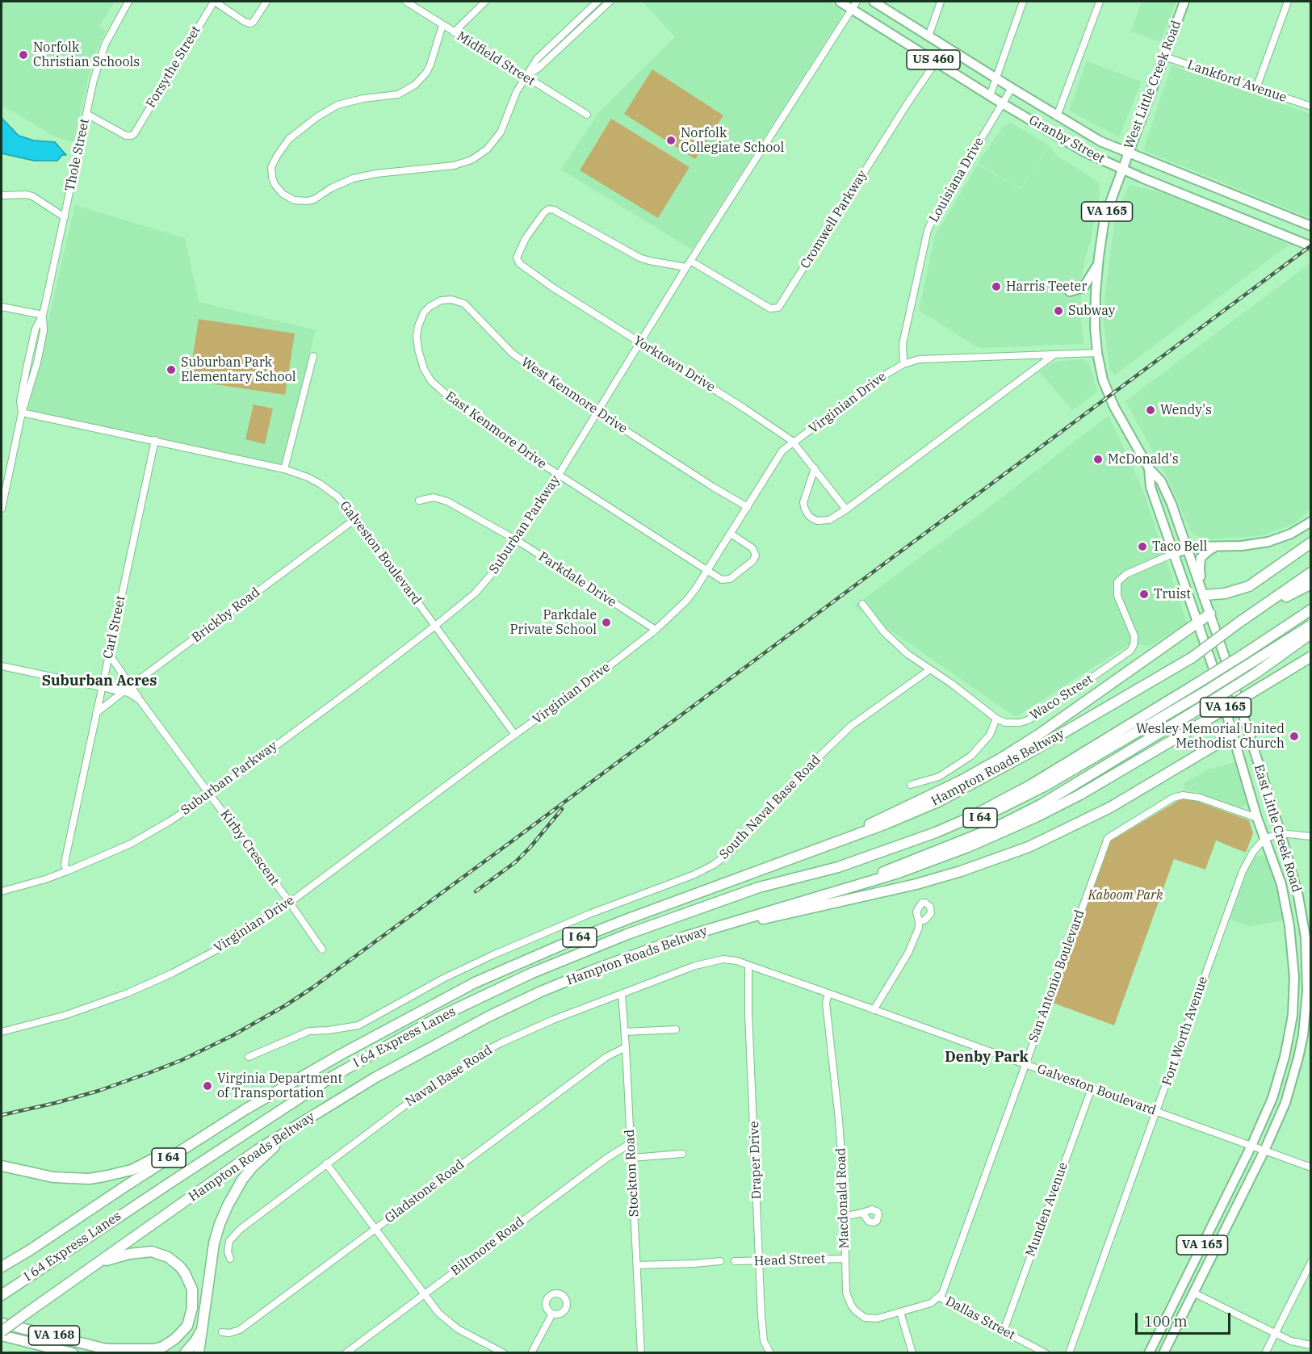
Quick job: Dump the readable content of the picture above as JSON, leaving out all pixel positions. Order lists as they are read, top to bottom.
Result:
{
  "streets": {
    "highway": [
      "Hampton Roads Beltway",
      "I 64",
      "I 64 Express Lanes",
      "VA 168"
    ],
    "main road": [
      "US 460",
      "West Little Creek Road",
      "Granby Street",
      "VA 165",
      "East Little Creek Road"
    ],
    "street": [
      "Midfield Street",
      "Forsythe Street",
      "Lankford Avenue",
      "Thole Street",
      "Louisiana Drive",
      "Cromwell Parkway",
      "Yorktown Drive",
      "West Kenmore Drive",
      "Virginian Drive",
      "East Kenmore Drive",
      "Suburban Parkway",
      "Galveston Boulevard",
      "Parkdale Drive",
      "Brickby Road",
      "Carl Street",
      "Waco Street",
      "South Naval Base Road",
      "Kirby Crescent",
      "San Antonio Boulevard",
      "Fort Worth Avenue",
      "Naval Base Road",
      "Draper Drive",
      "Stockton Road",
      "Gladstone Road",
      "Macdonald Road",
      "Munden Avenue",
      "Biltmore Road",
      "Head Street",
      "Dallas Street"
    ]
  },
  "crossings": [
    ["Forsythe Street", "Thole Street"],
    ["Lankford Avenue", "West Little Creek Road"],
    ["West Little Creek Road", "Granby Street"],
    ["West Little Creek Road", "East Little Creek Road"],
    ["Granby Street", "Louisiana Drive"],
    ["Granby Street", "Cromwell Parkway"],
    ["Granby Street", "Suburban Parkway"],
    ["Granby Street", "East Little Creek Road"],
    ["Thole Street", "Galveston Boulevard"],
    ["Louisiana Drive", "Virginian Drive"],
    ["Cromwell Parkway", "Suburban Parkway"],
    ["Yorktown Drive", "Virginian Drive"],
    ["Yorktown Drive", "Suburban Parkway"],
    ["West Kenmore Drive", "Virginian Drive"],
    ["West Kenmore Drive", "East Kenmore Drive"],
    ["West Kenmore Drive", "Suburban Parkway"],
    ["Virginian Drive", "East Kenmore Drive"],
    ["Virginian Drive", "Galveston Boulevard"],
    ["Virginian Drive", "Parkdale Drive"],
    ["Virginian Drive", "East Little Creek Road"],
    ["Virginian Drive", "Kirby Crescent"],
    ["East Kenmore Drive", "Suburban Parkway"],
    ["Suburban Parkway", "Galveston Boulevard"],
    ["Suburban Parkway", "Parkdale Drive"],
    ["Suburban Parkway", "Carl Street"],
    ["Suburban Parkway", "Kirby Crescent"],
    ["Galveston Boulevard", "Brickby Road"],
    ["Galveston Boulevard", "Carl Street"],
    ["Galveston Boulevard", "East Little Creek Road"],
    ["Galveston Boulevard", "San Antonio Boulevard"],
    ["Galveston Boulevard", "Fort Worth Avenue"],
    ["Galveston Boulevard", "Naval Base Road"],
    ["Galveston Boulevard", "Draper Drive"],
    ["Galveston Boulevard", "Macdonald Road"],
    ["Galveston Boulevard", "Munden Avenue"],
    ["Brickby Road", "Carl Street"],
    ["Brickby Road", "Kirby Crescent"],
    ["Carl Street", "Kirby Crescent"],
    ["Waco Street", "South Naval Base Road"],
    ["Waco Street", "East Little Creek Road"],
    ["I 64", "I 64 Express Lanes"],
    ["East Little Creek Road", "San Antonio Boulevard"],
    ["East Little Creek Road", "Fort Worth Avenue"],
    ["San Antonio Boulevard", "Macdonald Road"],
    ["San Antonio Boulevard", "Dallas Street"],
    ["Naval Base Road", "Stockton Road"],
    ["Draper Drive", "Head Street"],
    ["Stockton Road", "Gladstone Road"],
    ["Stockton Road", "Biltmore Road"],
    ["Macdonald Road", "Head Street"],
    ["Macdonald Road", "Dallas Street"],
    ["Munden Avenue", "Dallas Street"]
  ],
  "districts": ["Suburban Acres", "Denby Park"],
  "parks": ["Kaboom Park"],
  "places": [
    "Norfolk Christian Schools",
    "Norfolk Collegiate School",
    "Harris Teeter",
    "Subway",
    "Suburban Park Elementary School",
    "Wendy's",
    "McDonald's",
    "Taco Bell",
    "Truist",
    "Parkdale Private School",
    "Wesley Memorial United Methodist Church",
    "Virginia Department of Transportation"
  ],
  "scale_bar": "100 m"
}
